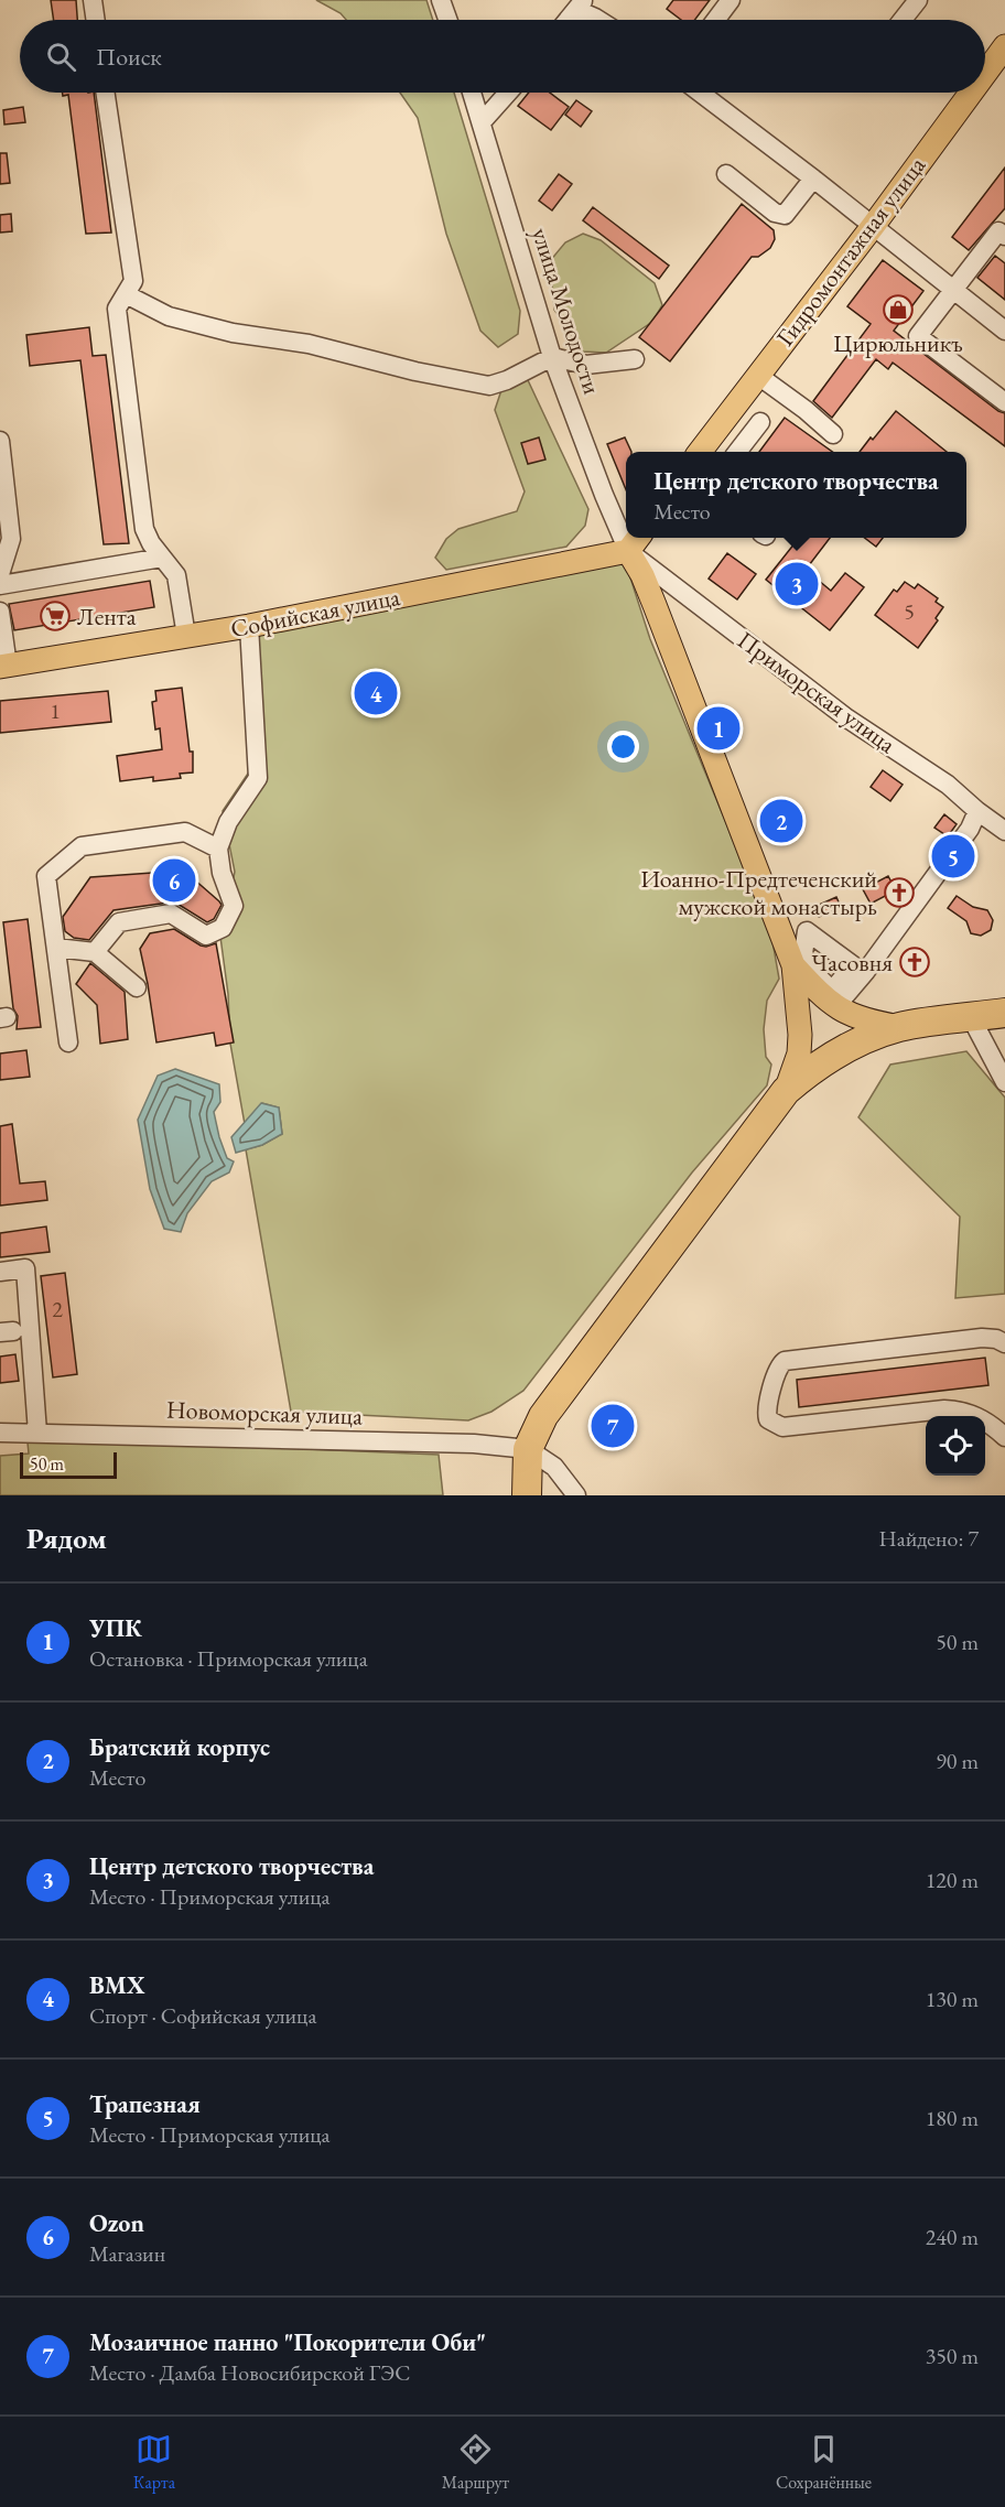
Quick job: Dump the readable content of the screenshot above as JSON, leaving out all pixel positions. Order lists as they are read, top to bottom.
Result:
{
  "streets": {
    "main road": ["Гидромонтажная улица", "Софийская улица"],
    "street": ["улица Молодости", "Приморская улица", "Новоморская улица"]
  },
  "crossings": [
    ["Софийская улица", "Приморская улица"]
  ],
  "places": {
    "shop": ["Цирюльникъ"],
    "supermarket": ["Лента"],
    "church": ["Иоанно-Предтеченский мужской монастырь", "Часовня"]
  },
  "house_numbers": ["5", "1", "2"],
  "scale_bar": "50 m",
  "page": {
    "search": "Поиск",
    "popup": ["Центр детского творчества", "Место"],
    "pins": [
      "3",
      "4",
      "1",
      "2",
      "5",
      "6",
      "7"
    ],
    "scale": "50 m",
    "heading": ["Рядом", "Найдено: 7"],
    "list": [
      {
        "mark": "1",
        "name": "УПК",
        "note": "Остановка · Приморская улица",
        "value": "50 m"
      },
      {
        "mark": "2",
        "name": "Братский корпус",
        "note": "Место",
        "value": "90 m"
      },
      {
        "mark": "3",
        "name": "Центр детского творчества",
        "note": "Место · Приморская улица",
        "value": "120 m"
      },
      {
        "mark": "4",
        "name": "BMX",
        "note": "Спорт · Софийская улица",
        "value": "130 m"
      },
      {
        "mark": "5",
        "name": "Трапезная",
        "note": "Место · Приморская улица",
        "value": "180 m"
      },
      {
        "mark": "6",
        "name": "Ozon",
        "note": "Магазин",
        "value": "240 m"
      },
      {
        "mark": "7",
        "name": "Мозаичное панно \"Покорители Оби\"",
        "note": "Место · Дамба Новосибирской ГЭС",
        "value": "350 m"
      }
    ],
    "nav": ["Карта", "Маршрут", "Сохранённые"]
  }
}
